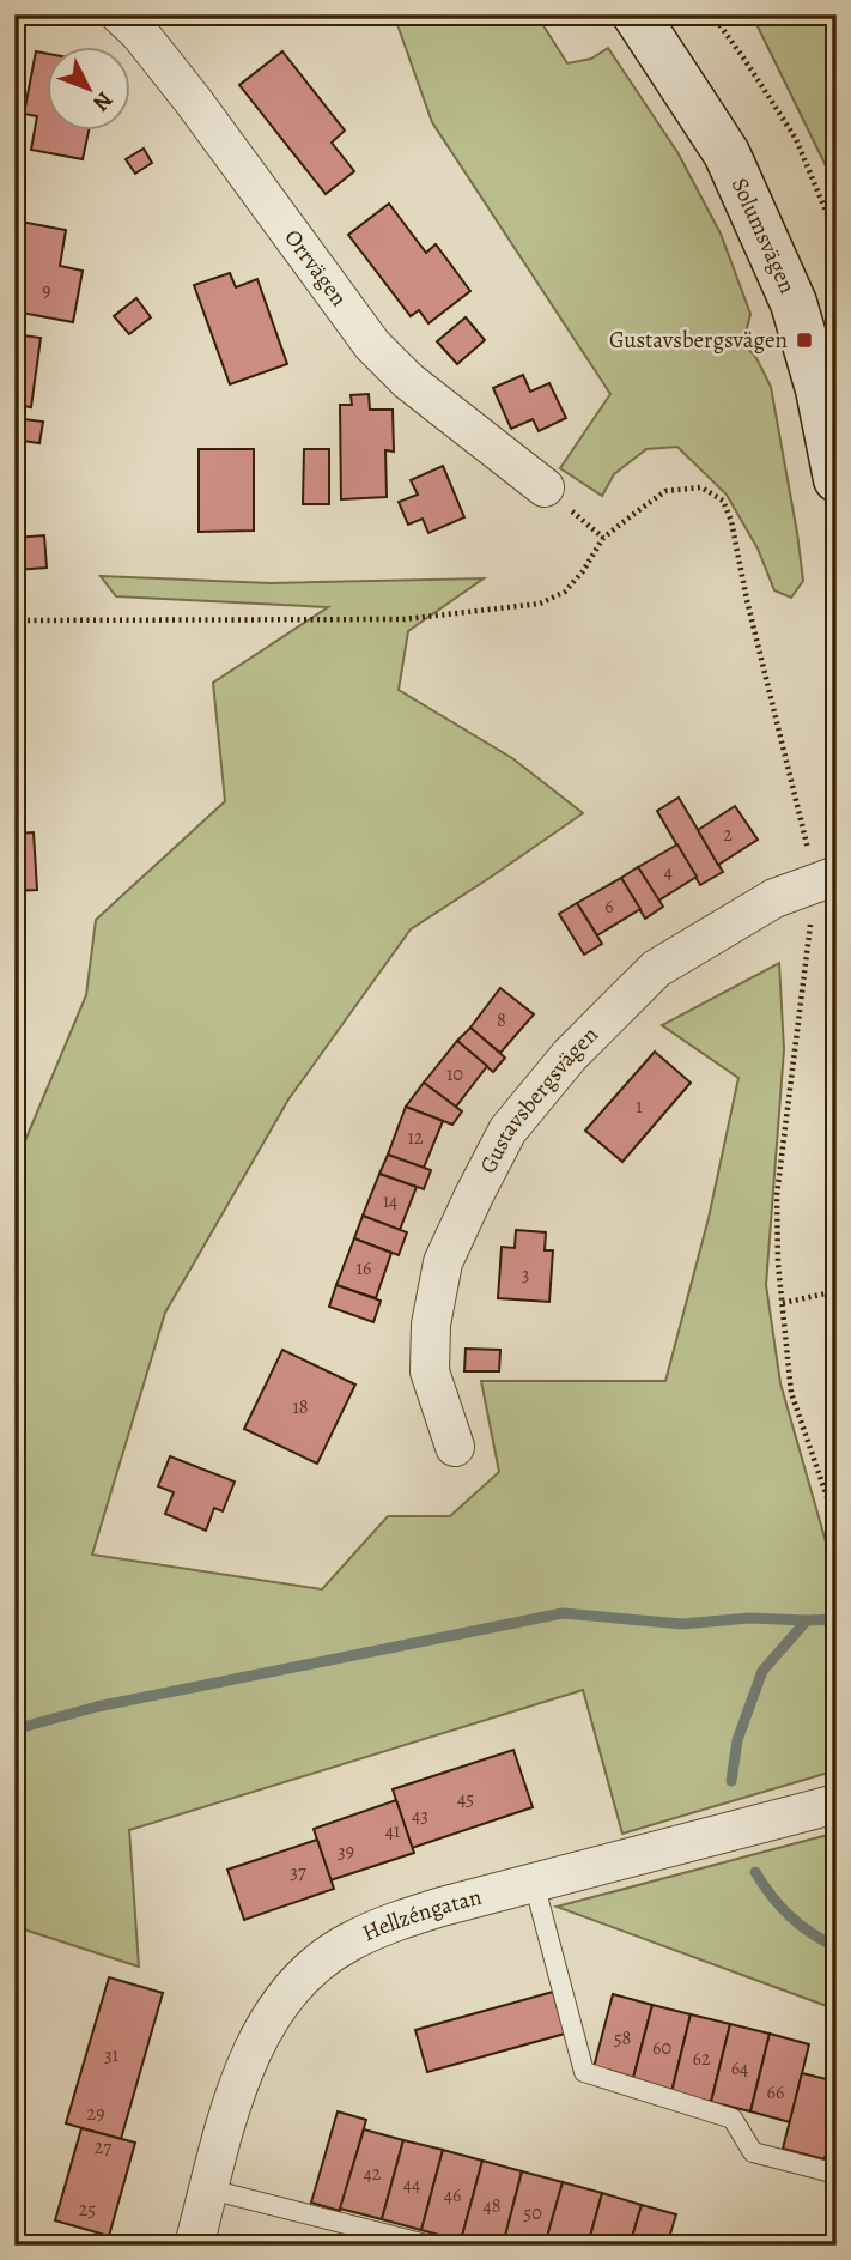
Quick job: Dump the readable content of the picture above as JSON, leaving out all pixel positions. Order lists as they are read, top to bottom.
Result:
{
  "streets": {
    "main road": ["Solumsvägen"],
    "street": ["Orrvägen", "Gustavsbergsvägen", "Hellzéngatan"]
  },
  "places": {
    "transit": ["Gustavsbergsvägen"]
  },
  "house_numbers": [
    "9",
    "2",
    "4",
    "6",
    "8",
    "10",
    "1",
    "12",
    "14",
    "16",
    "3",
    "18",
    "45",
    "43",
    "41",
    "39",
    "37",
    "58",
    "60",
    "31",
    "62",
    "64",
    "66",
    "29",
    "27",
    "42",
    "44",
    "46",
    "48",
    "25",
    "50"
  ],
  "north": "bottom right"
}
